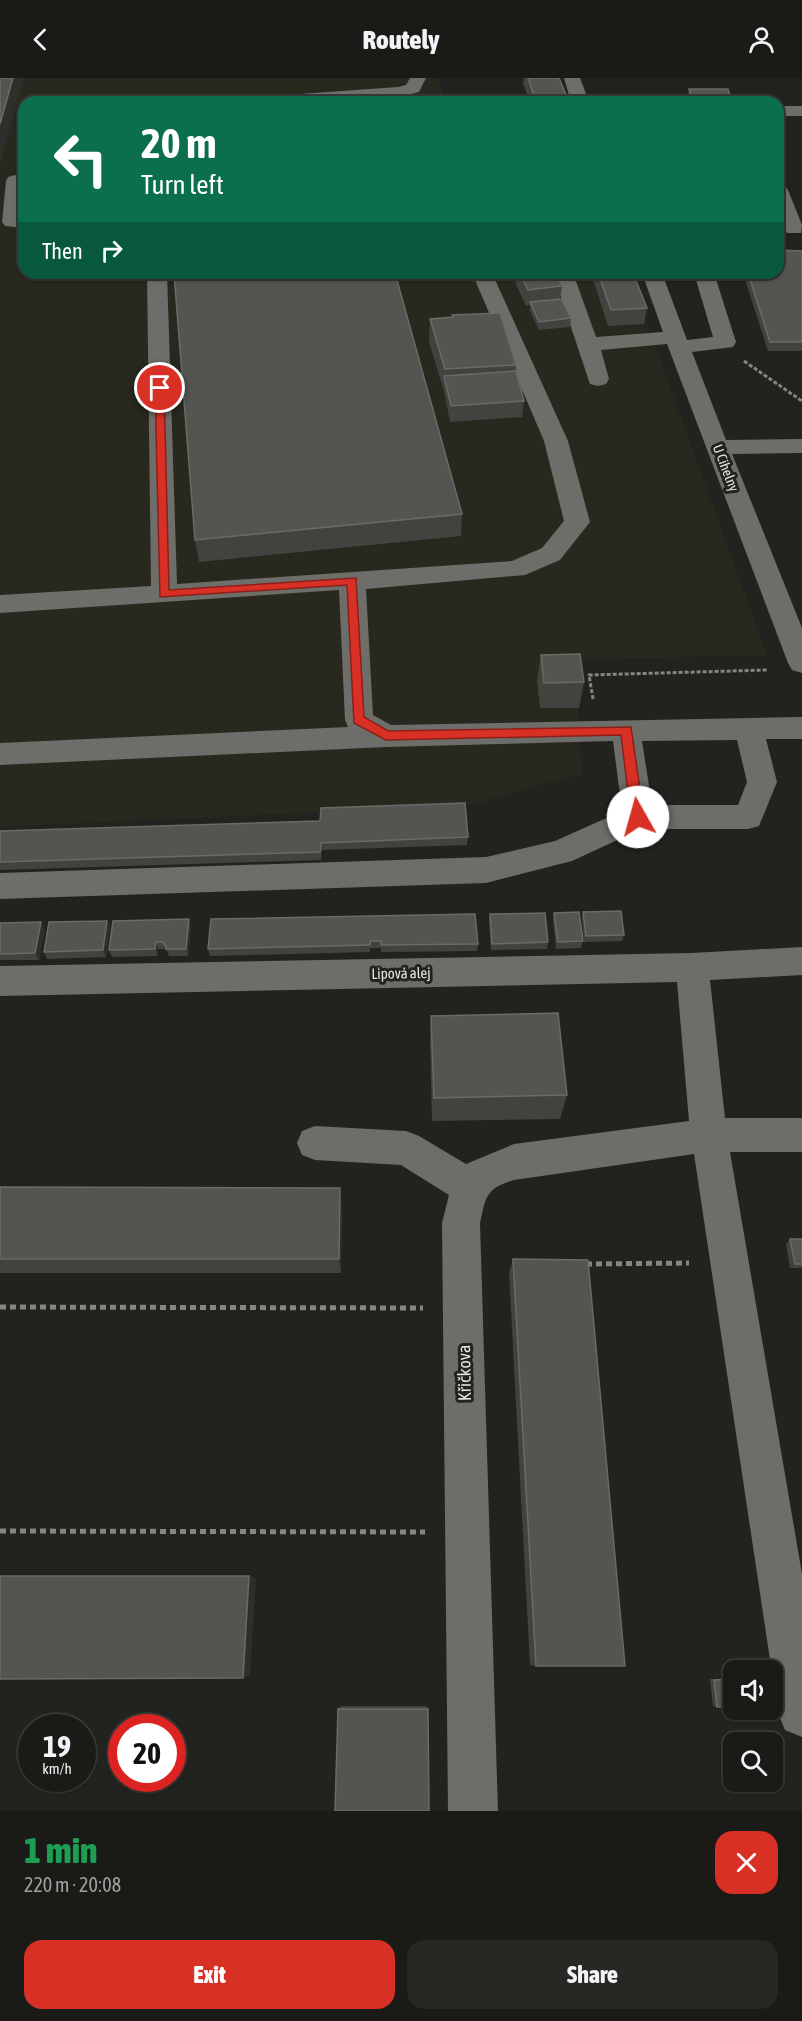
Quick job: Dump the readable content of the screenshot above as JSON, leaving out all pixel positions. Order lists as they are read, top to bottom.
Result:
{
  "streets": {
    "street": ["U Cihelny", "Lipová alej", "Křičkova"]
  },
  "page": {
    "header": "Routely",
    "turn": ["20 m", "Turn left"],
    "then": "Then",
    "speed": "19 km/h",
    "limit": "20",
    "heading": ["1 min", "220 m · 20:08"],
    "buttons": ["Exit", "Share"]
  }
}
